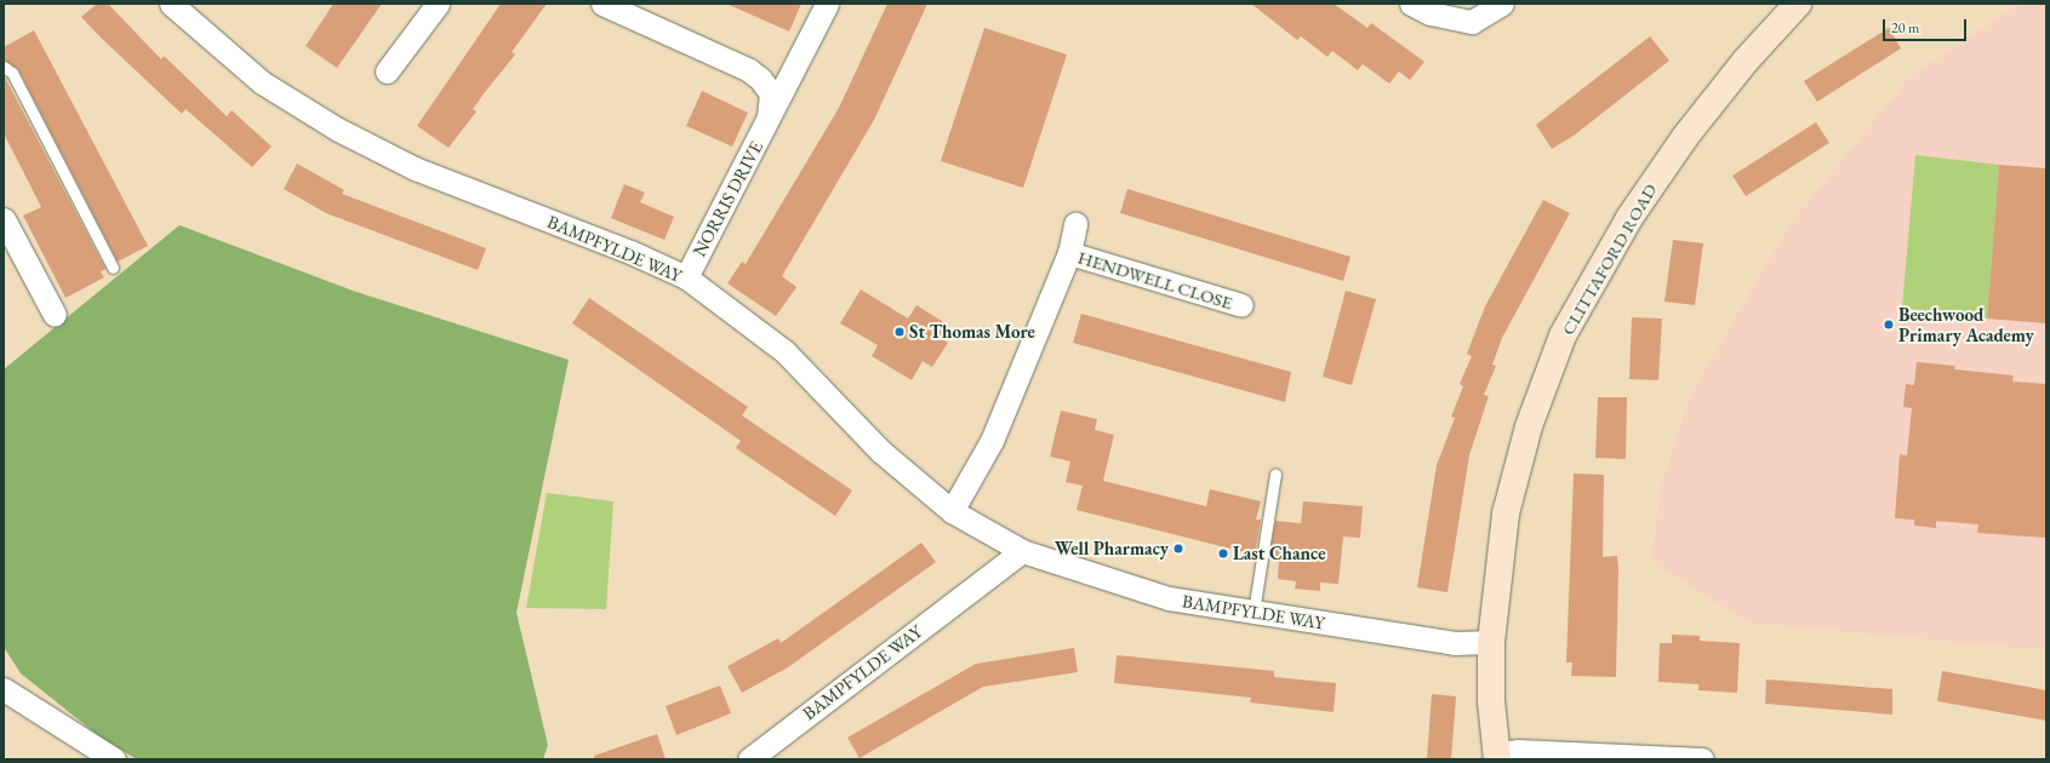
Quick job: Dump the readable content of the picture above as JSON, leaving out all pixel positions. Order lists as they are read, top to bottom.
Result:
{
  "streets": {
    "street": [
      "NORRIS DRIVE",
      "BAMPFYLDE WAY",
      "CLITTAFORD ROAD",
      "HENDWELL CLOSE"
    ]
  },
  "crossings": [
    ["NORRIS DRIVE", "BAMPFYLDE WAY"],
    ["BAMPFYLDE WAY", "CLITTAFORD ROAD"],
    ["BAMPFYLDE WAY", "HENDWELL CLOSE"]
  ],
  "places": [
    "Beechwood Primary Academy",
    "St Thomas More",
    "Well Pharmacy",
    "Last Chance"
  ],
  "scale_bar": "20 m"
}
